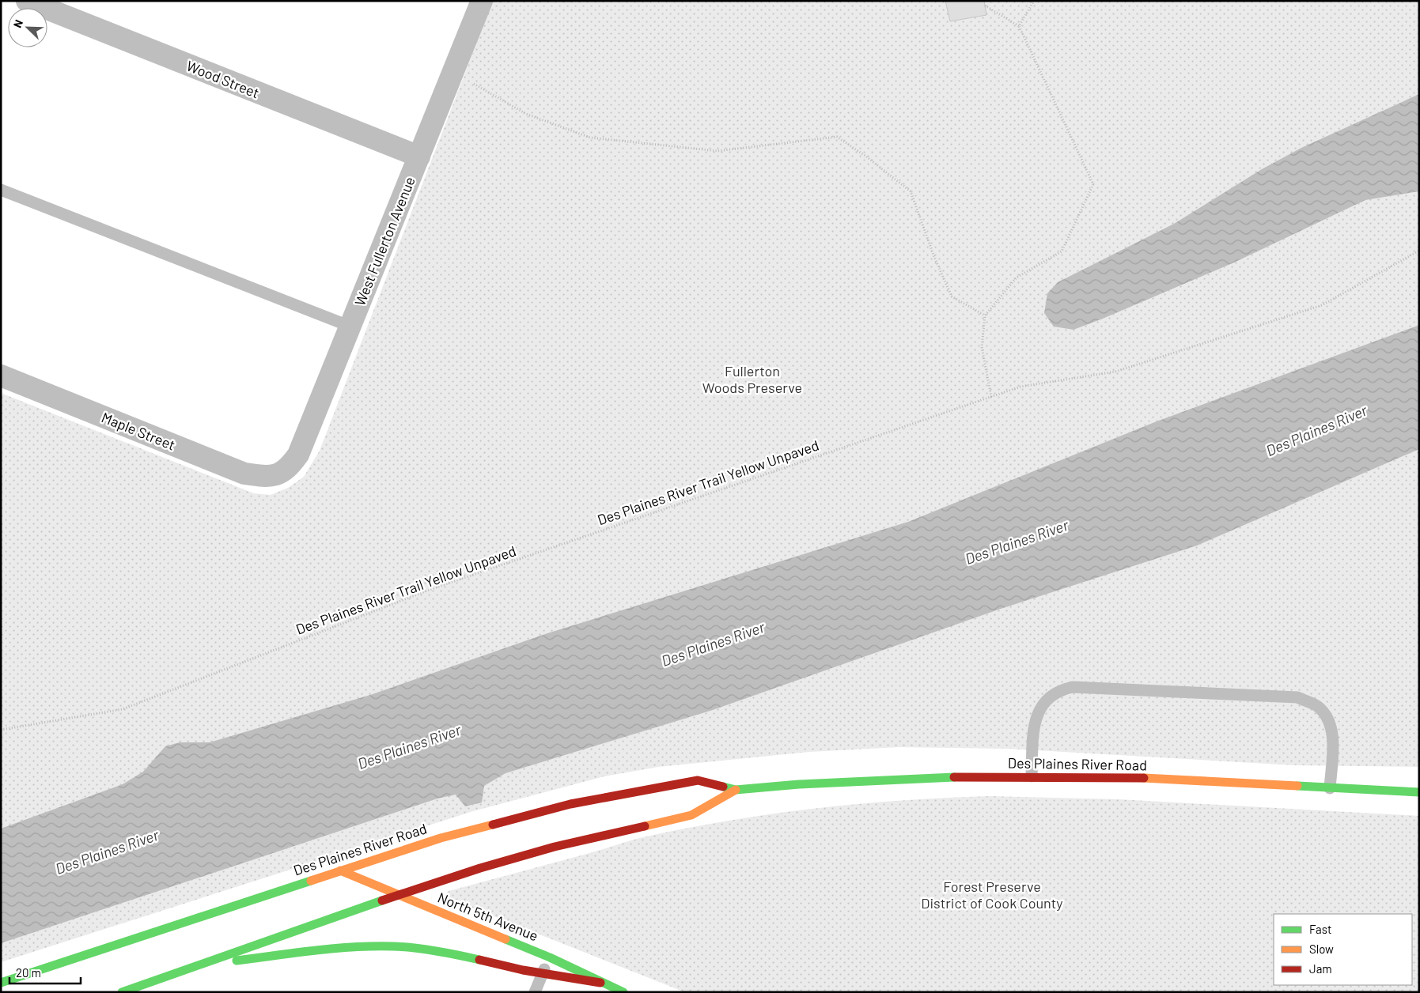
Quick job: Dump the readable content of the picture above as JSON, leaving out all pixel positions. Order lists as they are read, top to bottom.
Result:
{
  "streets": {
    "main road": ["Des Plaines River Road", "North 5th Avenue"],
    "street": ["Wood Street", "West Fullerton Avenue", "Maple Street"],
    "path": ["Des Plaines River Trail Yellow Unpaved"]
  },
  "crossings": [
    ["Wood Street", "West Fullerton Avenue"],
    ["West Fullerton Avenue", "Maple Street"],
    ["Des Plaines River Road", "North 5th Avenue"]
  ],
  "water": ["Des Plaines River"],
  "parks": ["Fullerton Woods Preserve", "Forest Preserve District of Cook County"],
  "legend": ["Fast", "Slow", "Jam"],
  "scale_bar": "20 m",
  "north": "top left"
}
